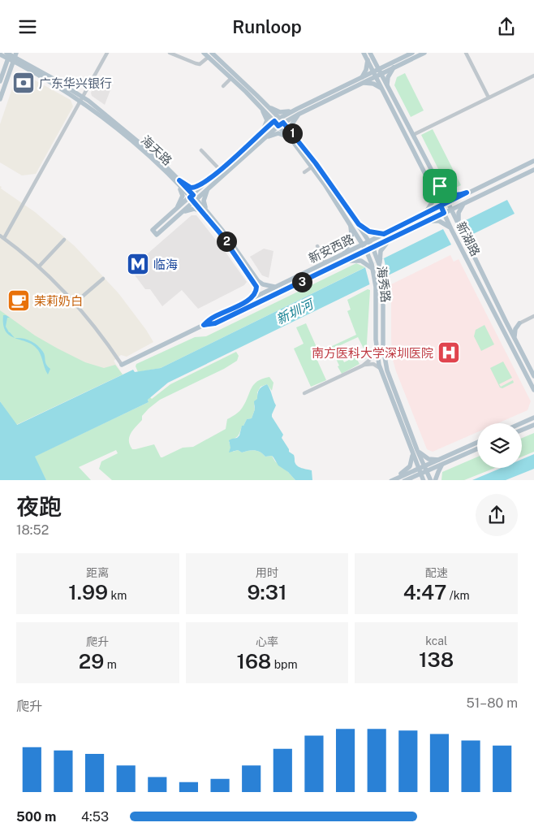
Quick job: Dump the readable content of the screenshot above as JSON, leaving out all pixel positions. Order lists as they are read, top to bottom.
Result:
{
  "streets": {
    "main road": [
      "海天路",
      "新湖路",
      "新安西路",
      "海秀路"
    ]
  },
  "crossings": [
    ["海天路", "新安西路"],
    ["海天路", "海秀路"],
    ["新湖路", "新安西路"],
    ["新安西路", "海秀路"]
  ],
  "water": ["新圳河"],
  "places": {
    "bank": ["广东华兴银行"],
    "metro station": ["临海"],
    "cafe": ["茉莉奶白"],
    "hospital": ["南方医科大学深圳医院"]
  },
  "page": {
    "header": "Runloop",
    "pins": ["1", "2", "3"],
    "heading": ["夜跑", "18:52"],
    "stats": [
      ["距离", "1.99 km"],
      ["用时", "9:31"],
      ["配速", "4:47 /km"],
      ["爬升", "29 m"],
      ["心率", "168 bpm"],
      ["kcal", "138"]
    ],
    "chart": ["爬升", "51–80 m"],
    "list": [
      {
        "name": "500 m",
        "note": "4:53"
      }
    ]
  }
}
